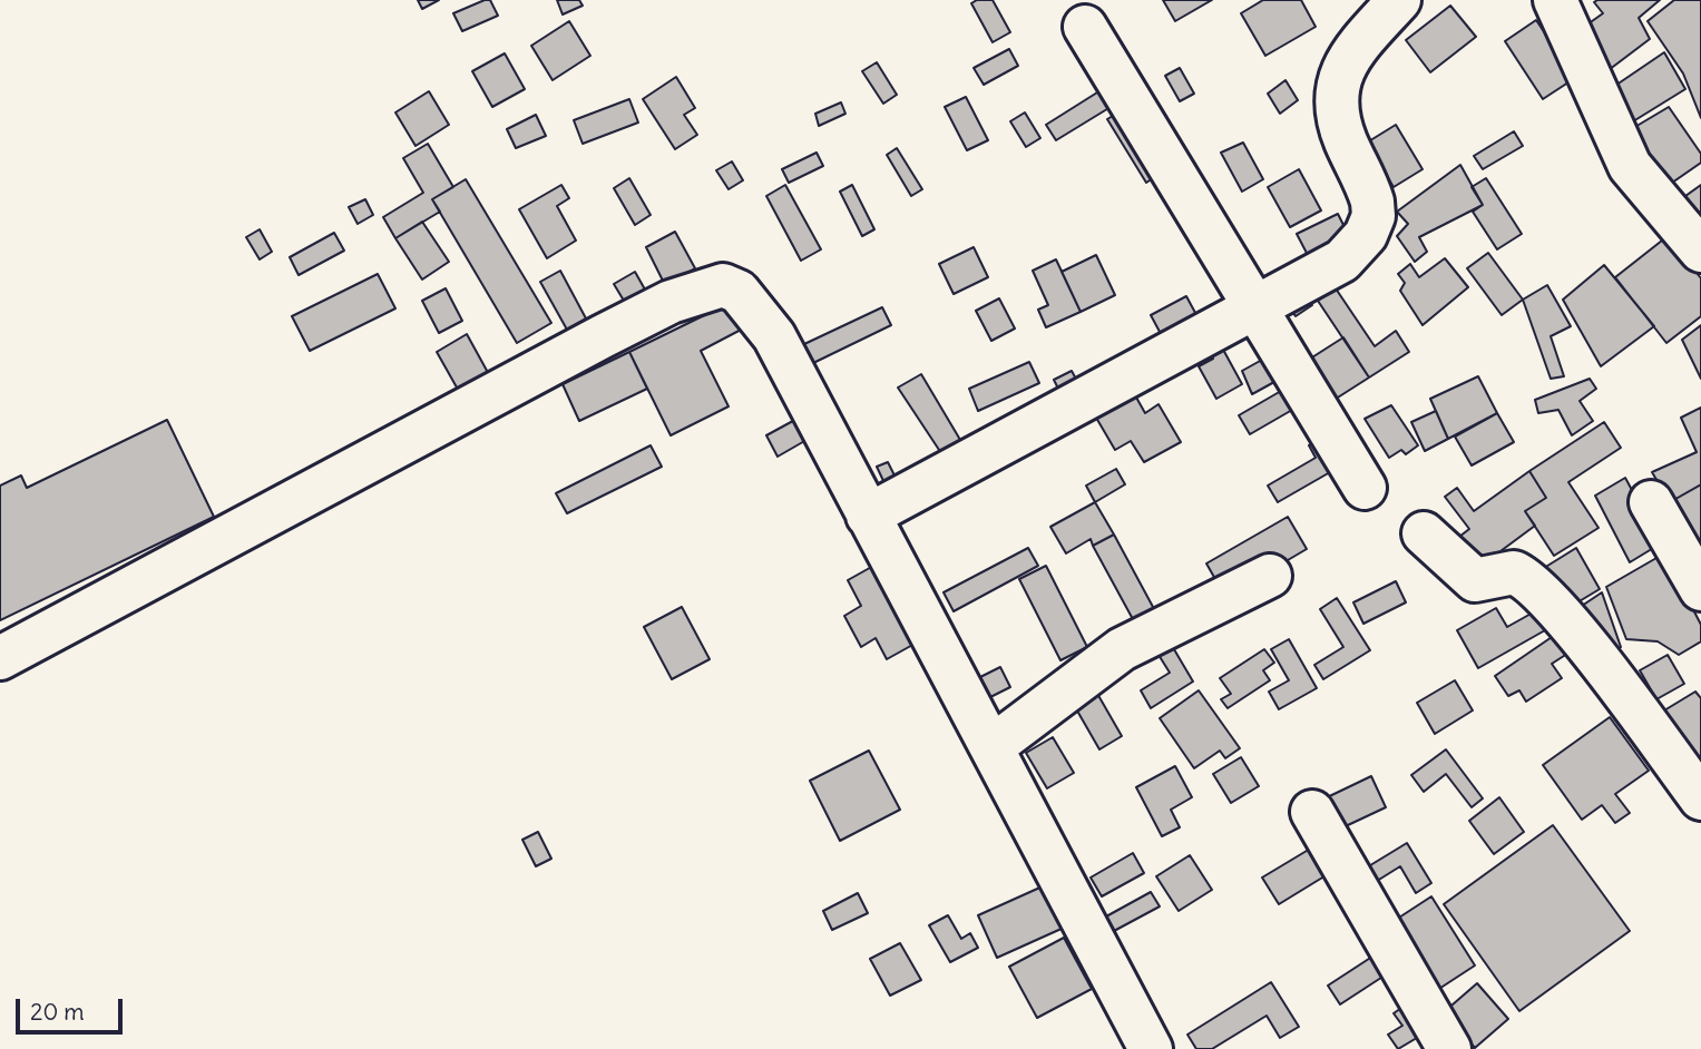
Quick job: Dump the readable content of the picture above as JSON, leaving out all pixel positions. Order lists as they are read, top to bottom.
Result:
{
  "scale_bar": "20 m"
}
